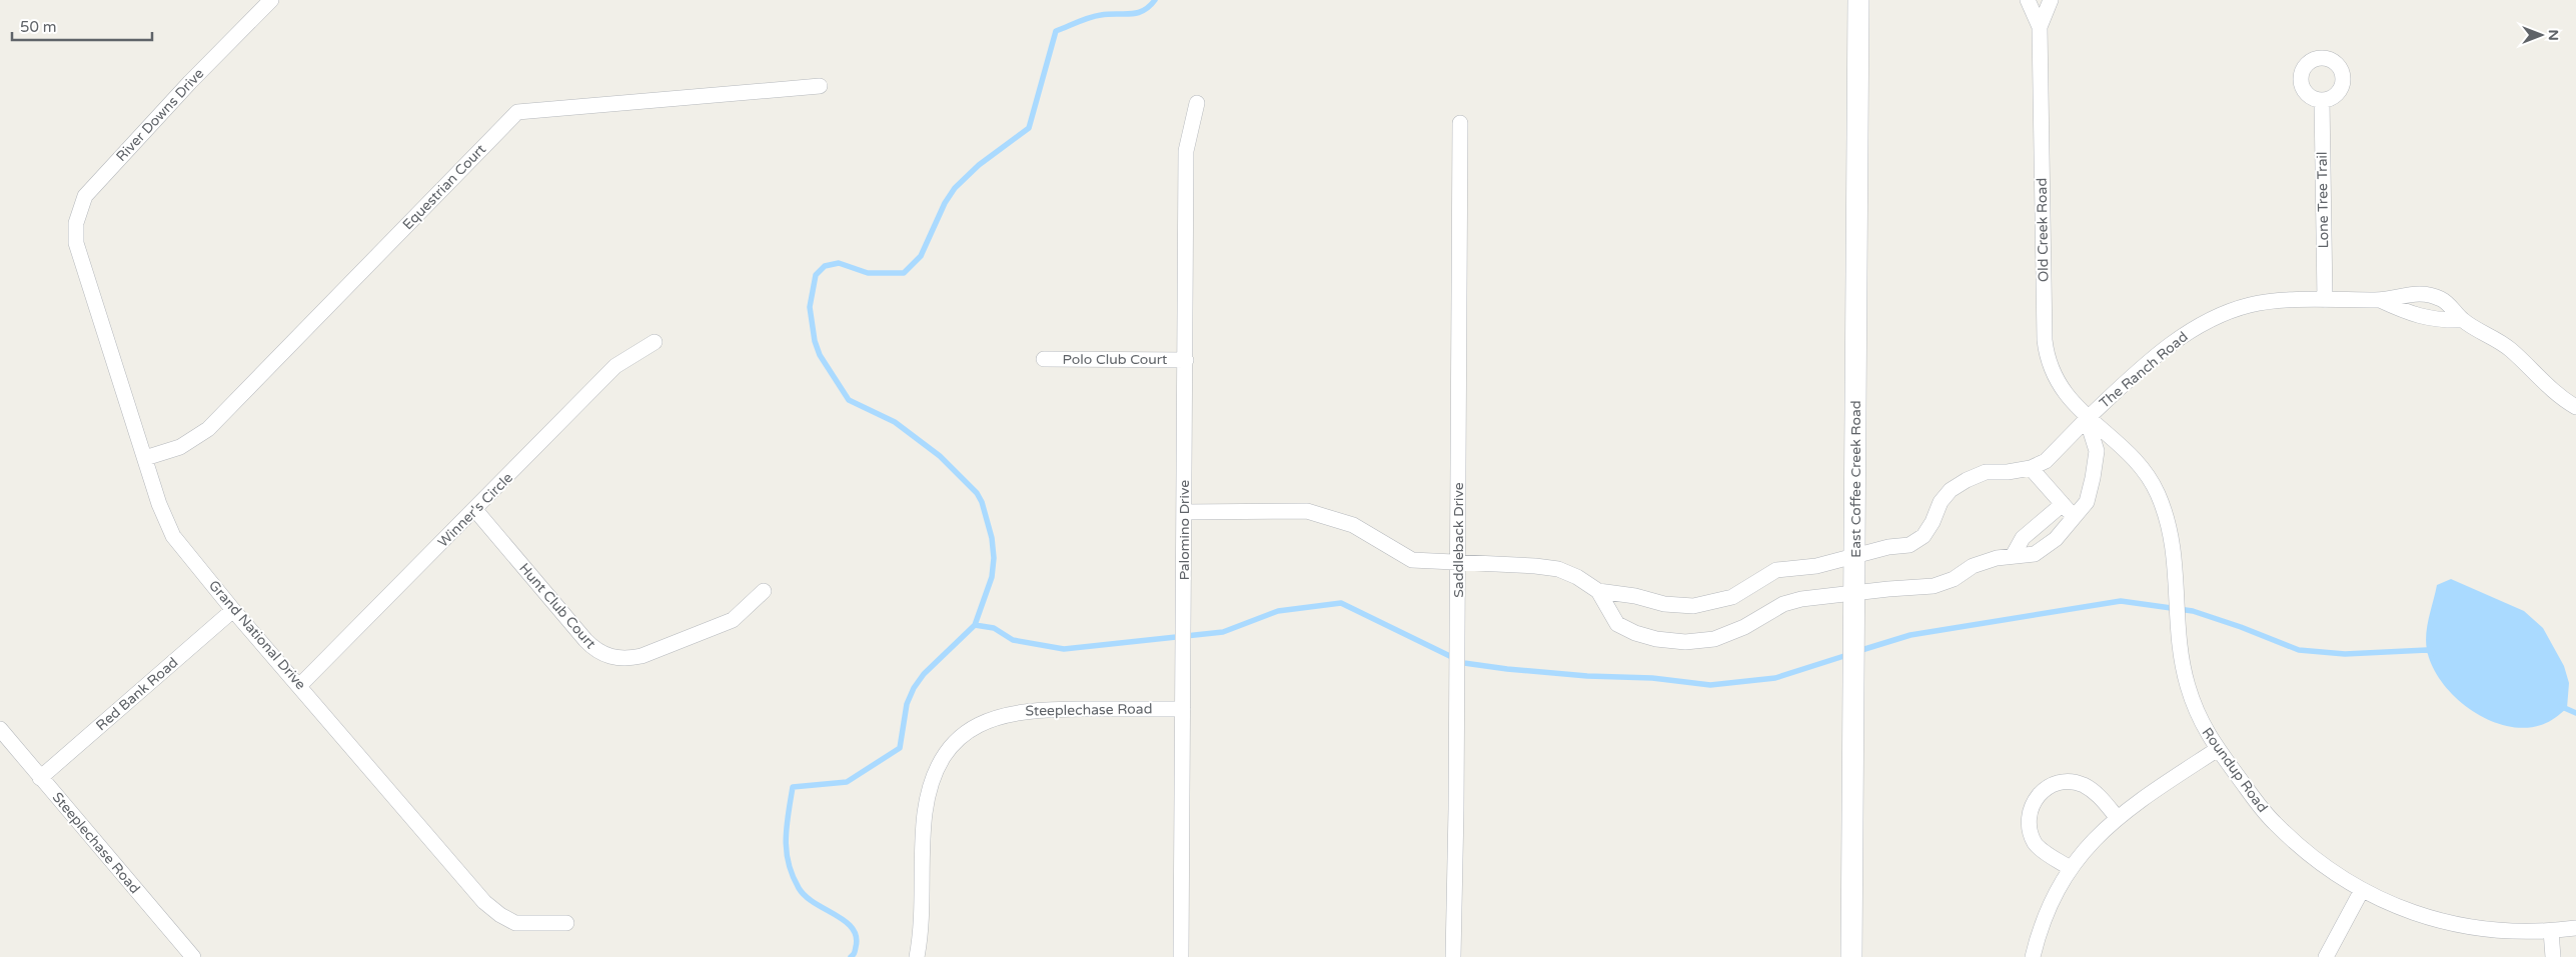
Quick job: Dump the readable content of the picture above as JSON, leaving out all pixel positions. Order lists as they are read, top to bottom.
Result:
{
  "streets": {
    "street": [
      "River Downs Drive",
      "Equestrian Court",
      "Lone Tree Trail",
      "Old Creek Road",
      "Polo Club Court",
      "The Ranch Road",
      "East Coffee Creek Road",
      "Winner's Circle",
      "Palomino Drive",
      "Saddleback Drive",
      "Hunt Club Court",
      "Grand National Drive",
      "Red Bank Road",
      "Steeplechase Road",
      "Roundup Road"
    ]
  },
  "crossings": [
    ["River Downs Drive", "Grand National Drive"],
    ["Equestrian Court", "Grand National Drive"],
    ["Lone Tree Trail", "The Ranch Road"],
    ["Old Creek Road", "The Ranch Road"],
    ["Old Creek Road", "Roundup Road"],
    ["Polo Club Court", "Palomino Drive"],
    ["The Ranch Road", "East Coffee Creek Road"],
    ["The Ranch Road", "Roundup Road"],
    ["Winner's Circle", "Hunt Club Court"],
    ["Winner's Circle", "Grand National Drive"],
    ["Palomino Drive", "Steeplechase Road"],
    ["Grand National Drive", "Red Bank Road"],
    ["Red Bank Road", "Steeplechase Road"]
  ],
  "scale_bar": "50 m",
  "north": "right"
}
